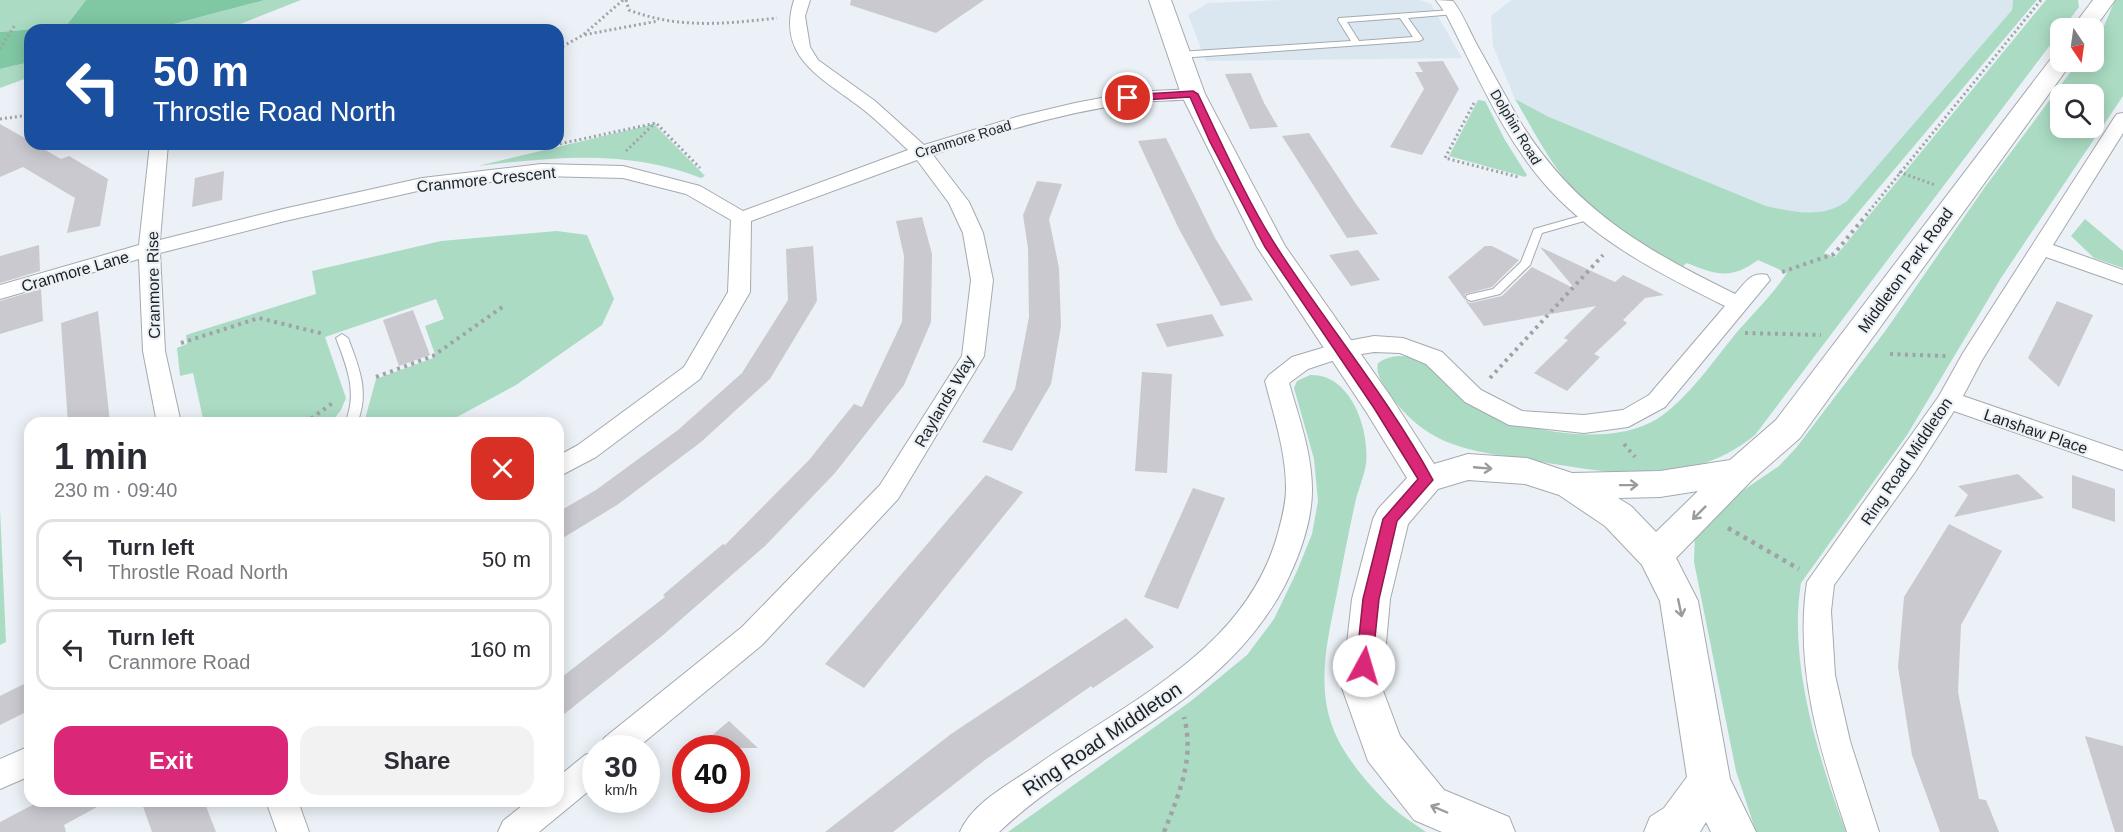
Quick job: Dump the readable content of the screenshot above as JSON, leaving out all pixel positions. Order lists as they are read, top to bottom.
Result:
{
  "streets": {
    "street": [
      "Dolphin Road",
      "Cranmore Road",
      "Cranmore Crescent",
      "Middleton Park Road",
      "Cranmore Lane",
      "Cranmore Rise",
      "Raylands Way",
      "Lanshaw Place",
      "Ring Road Middleton"
    ]
  },
  "crossings": [
    ["Cranmore Road", "Cranmore Crescent"],
    ["Cranmore Road", "Raylands Way"],
    ["Cranmore Crescent", "Cranmore Lane"],
    ["Cranmore Crescent", "Cranmore Rise"],
    ["Cranmore Lane", "Cranmore Rise"],
    ["Lanshaw Place", "Ring Road Middleton"]
  ],
  "north": "bottom",
  "page": {
    "turn": ["50 m", "Throstle Road North"],
    "heading": ["1 min", "230 m · 09:40"],
    "list": [
      {
        "name": "Turn left",
        "note": "Throstle Road North",
        "value": "50 m"
      },
      {
        "name": "Turn left",
        "note": "Cranmore Road",
        "value": "160 m"
      }
    ],
    "buttons": ["Exit", "Share"],
    "speed": "30 km/h",
    "limit": "40"
  }
}
